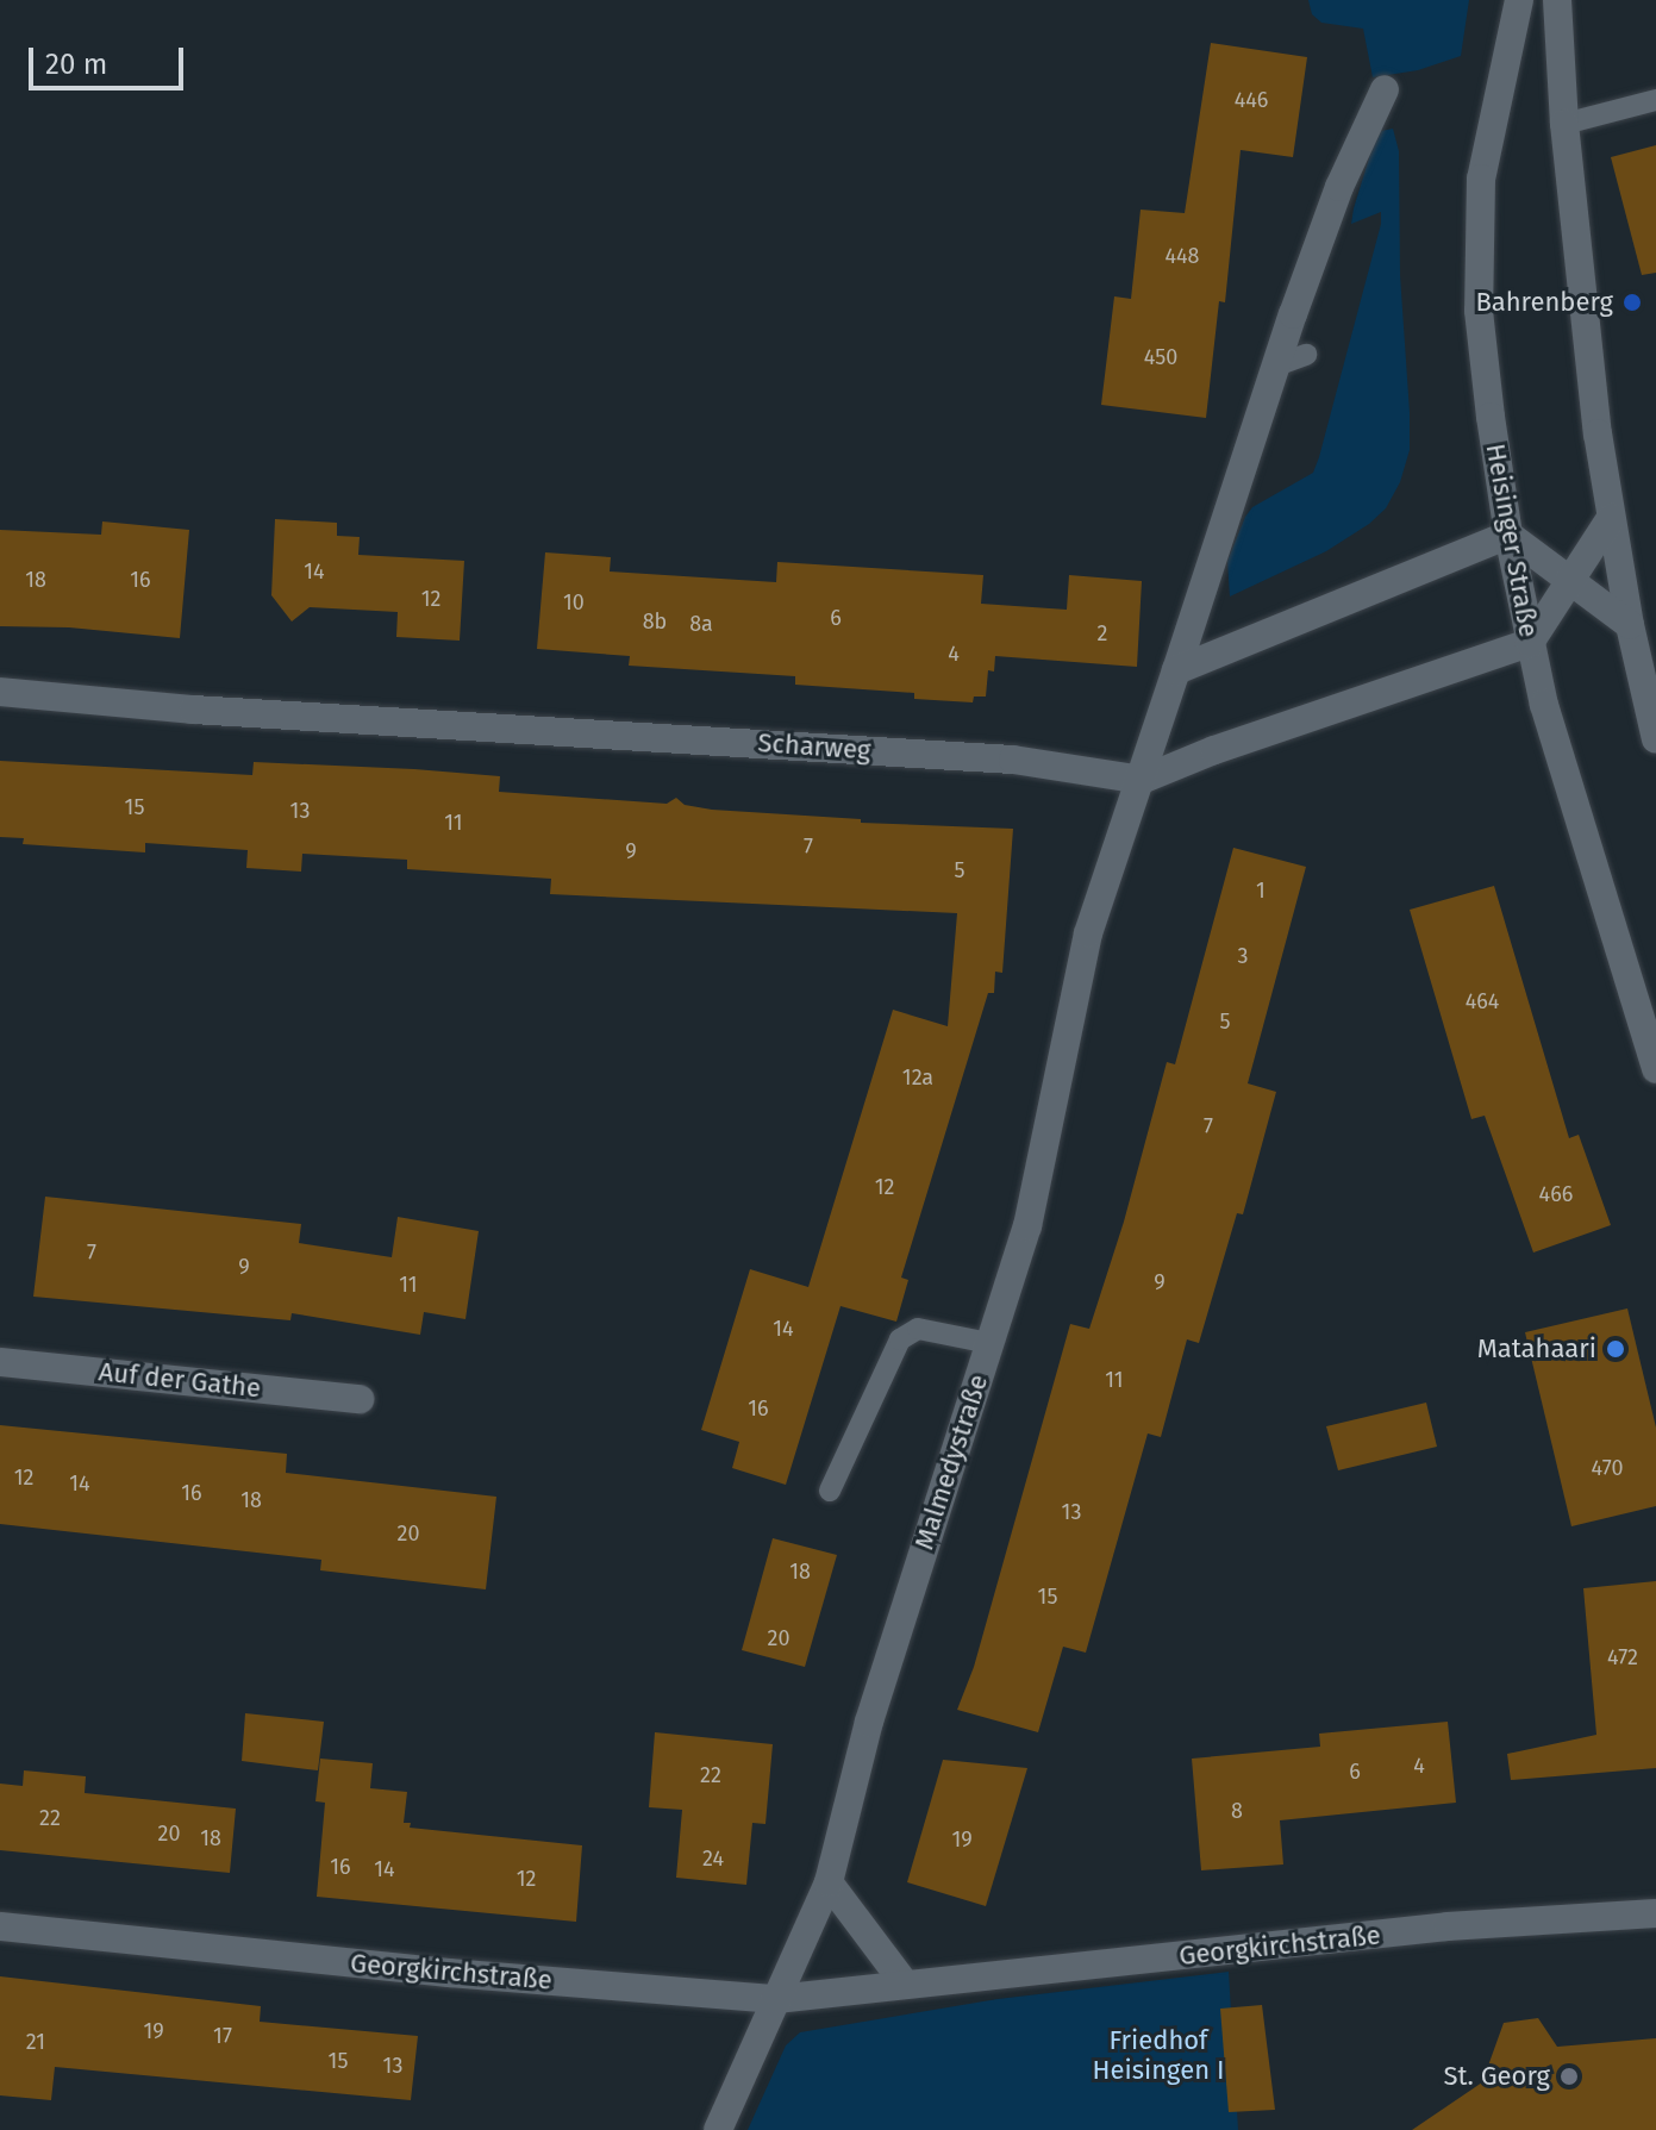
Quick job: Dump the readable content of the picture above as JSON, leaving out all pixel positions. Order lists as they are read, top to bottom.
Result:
{
  "streets": {
    "street": [
      "Heisinger Straße",
      "Scharweg",
      "Auf der Gathe",
      "Malmedystraße",
      "Georgkirchstraße"
    ]
  },
  "crossings": [
    ["Scharweg", "Malmedystraße"],
    ["Malmedystraße", "Georgkirchstraße"]
  ],
  "parks": ["Friedhof Heisingen I"],
  "places": ["Bahrenberg", "Matahaari", "St. Georg"],
  "house_numbers": [
    "446",
    "448",
    "450",
    "14",
    "18",
    "16",
    "12",
    "10",
    "6",
    "8b",
    "8a",
    "2",
    "4",
    "15",
    "13",
    "11",
    "7",
    "9",
    "5",
    "1",
    "3",
    "464",
    "5",
    "12a",
    "7",
    "12",
    "466",
    "7",
    "9",
    "9",
    "11",
    "14",
    "11",
    "16",
    "470",
    "12",
    "14",
    "16",
    "18",
    "13",
    "20",
    "18",
    "15",
    "20",
    "472",
    "4",
    "6",
    "22",
    "8",
    "22",
    "20",
    "18",
    "19",
    "24",
    "16",
    "14",
    "12",
    "19",
    "17",
    "21",
    "15",
    "13"
  ],
  "scale_bar": "20 m"
}
